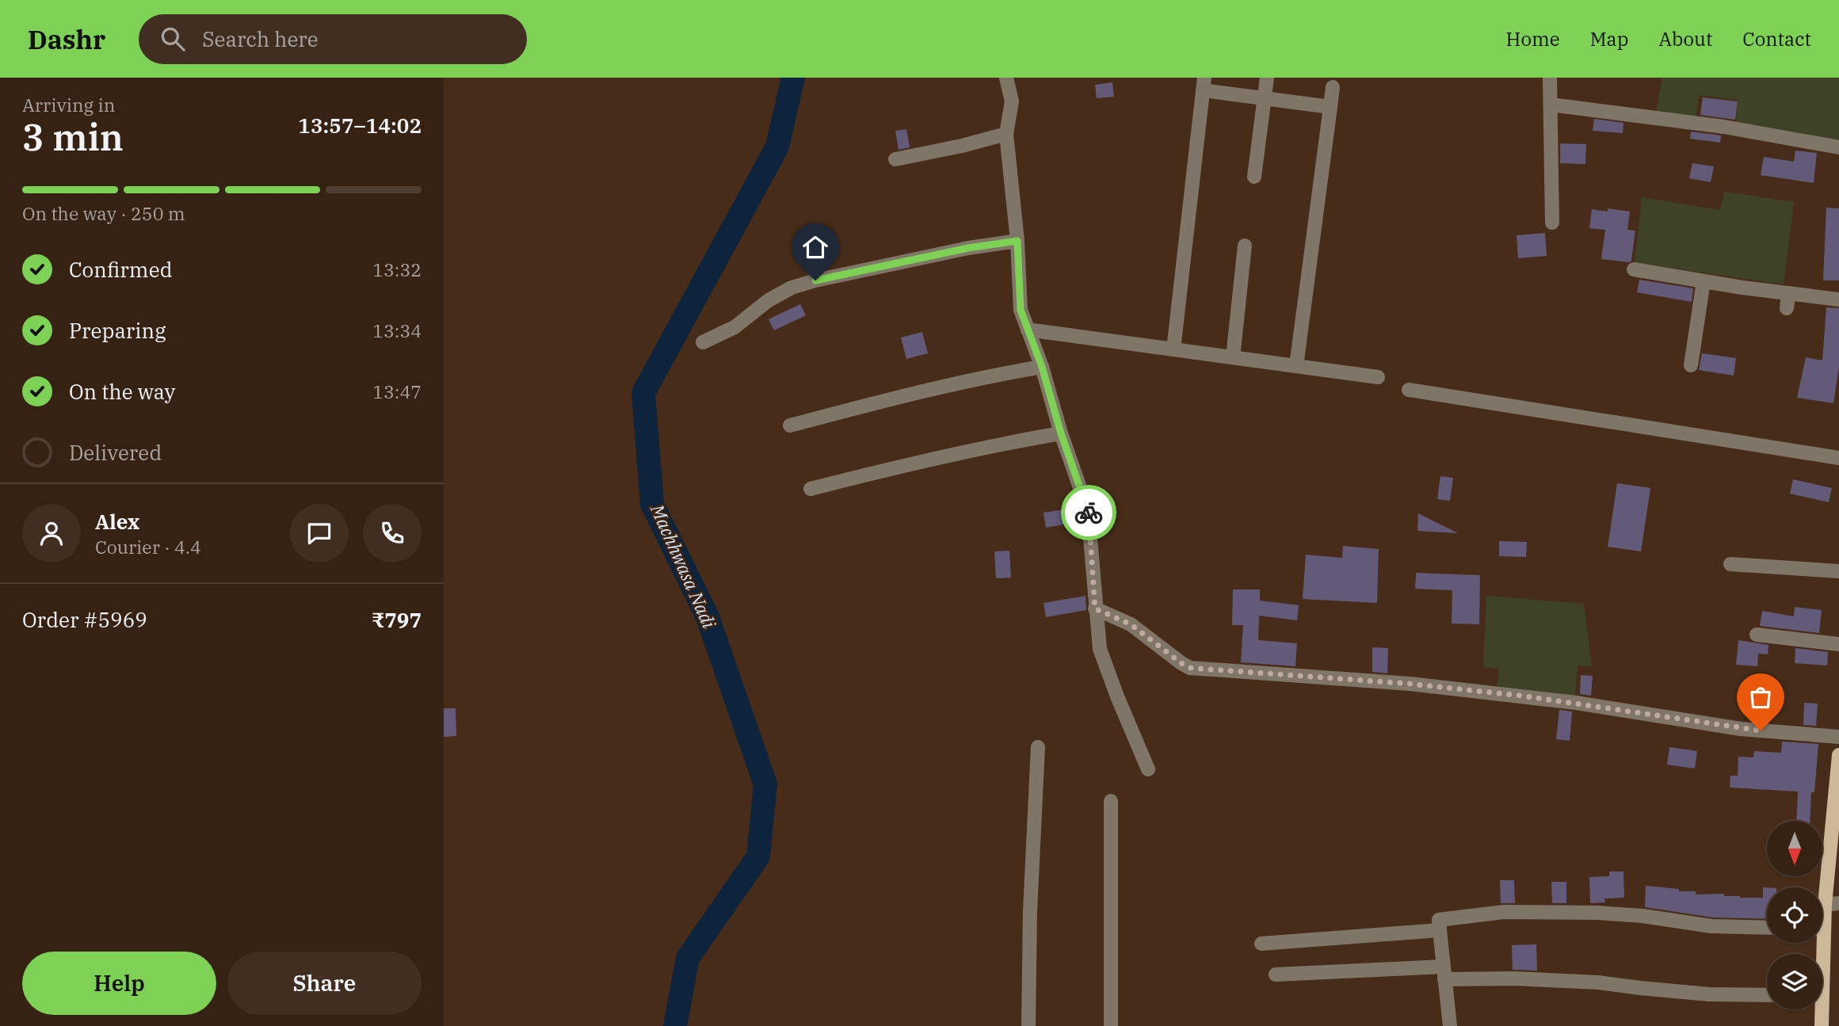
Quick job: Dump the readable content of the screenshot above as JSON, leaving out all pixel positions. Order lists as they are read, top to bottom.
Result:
{
  "water": ["Machhwasa Nadi"],
  "north": "bottom",
  "page": {
    "header": "Dashr",
    "search": "Search here",
    "nav": [
      "Home",
      "Map",
      "About",
      "Contact"
    ],
    "heading": ["3 min", "Arriving in", "13:57–14:02"],
    "panel": [
      "Alex",
      "Courier · 4.4",
      "Order #5969",
      "₹797"
    ],
    "bar": "On the way · 250 m",
    "list": [
      ["Confirmed", "13:32"],
      ["Preparing", "13:34"],
      ["On the way", "13:47"],
      "Delivered"
    ],
    "buttons": ["Help", "Share"]
  }
}
